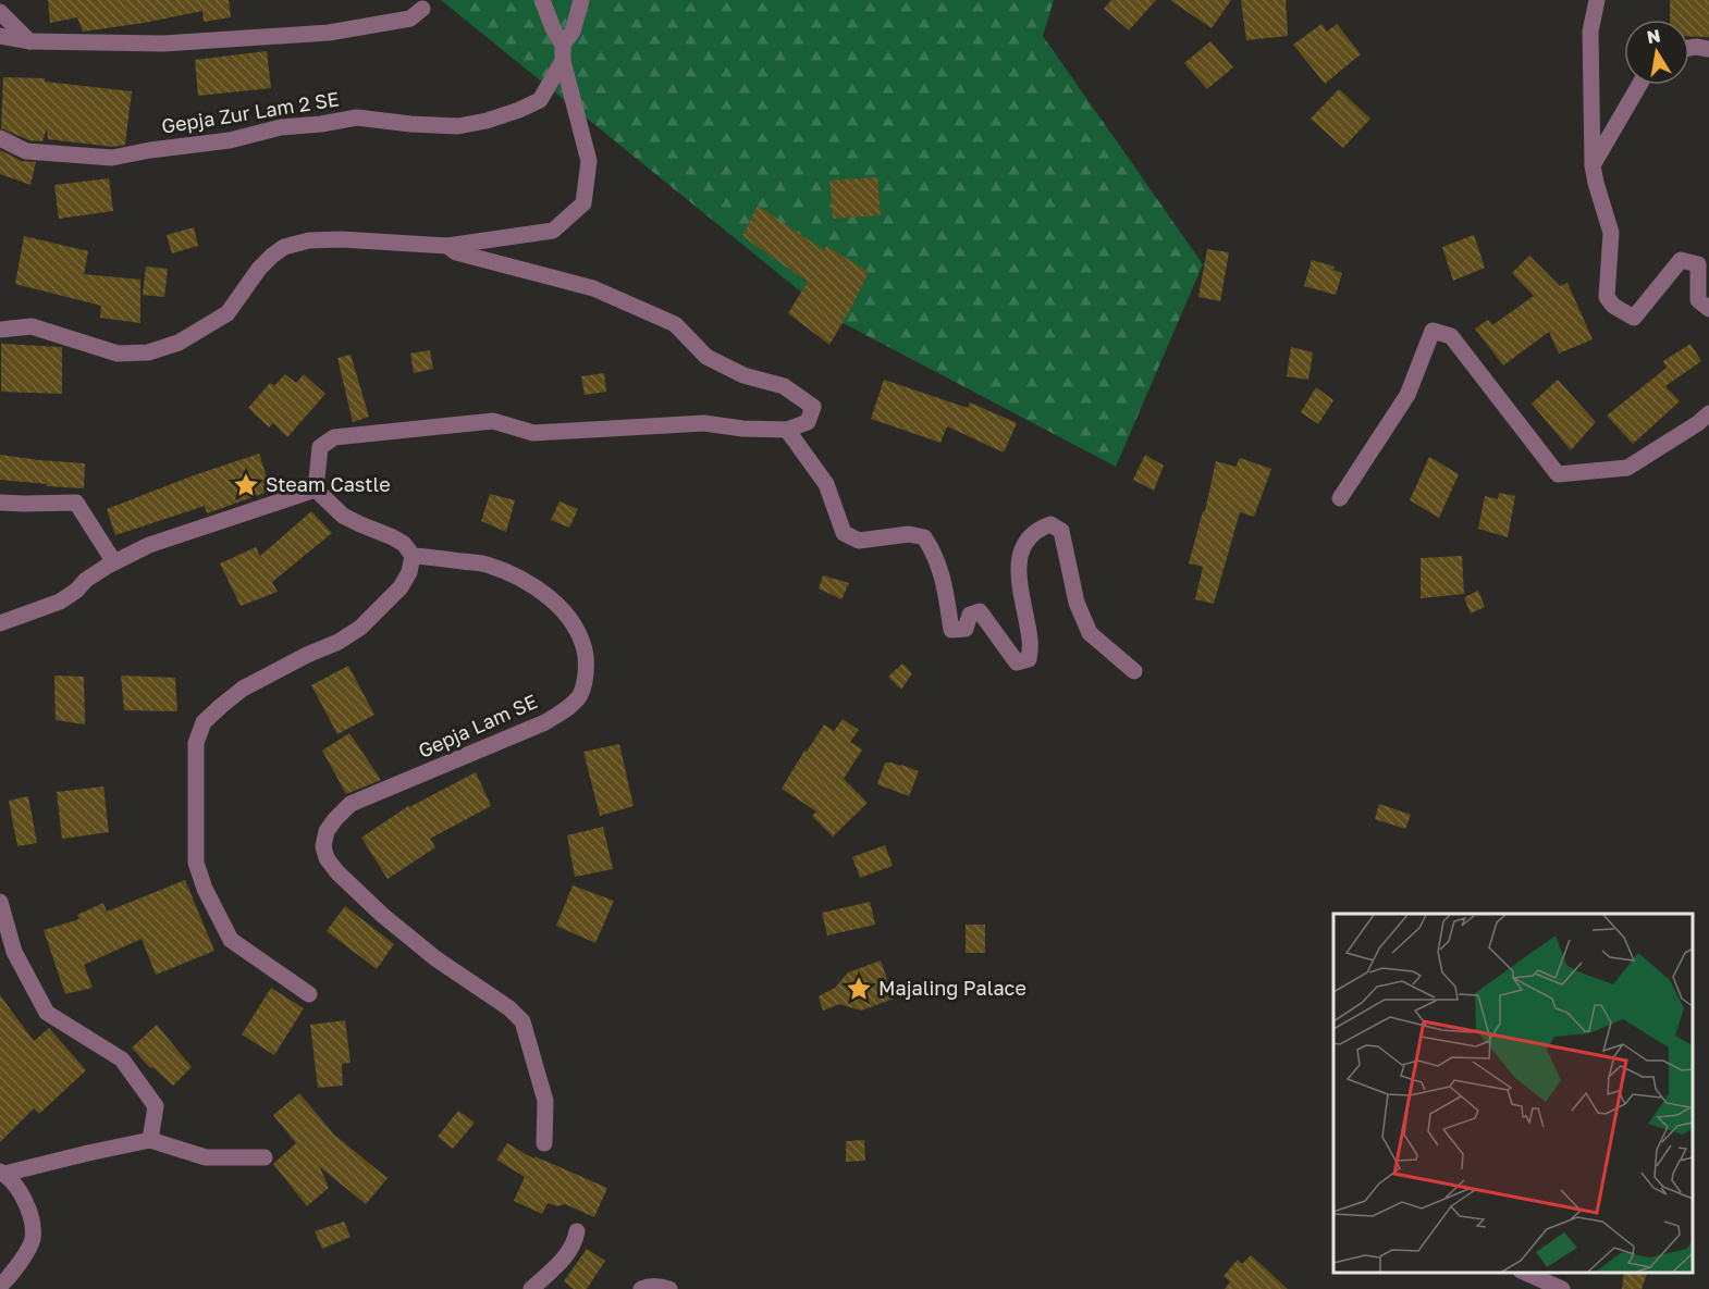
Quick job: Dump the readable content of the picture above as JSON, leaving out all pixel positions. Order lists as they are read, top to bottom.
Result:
{
  "streets": {
    "street": ["Gepja Zur Lam 2 SE", "Gepja Lam SE"]
  },
  "places": {
    "place": ["Steam Castle", "Majaling Palace"]
  },
  "north": "top"
}
